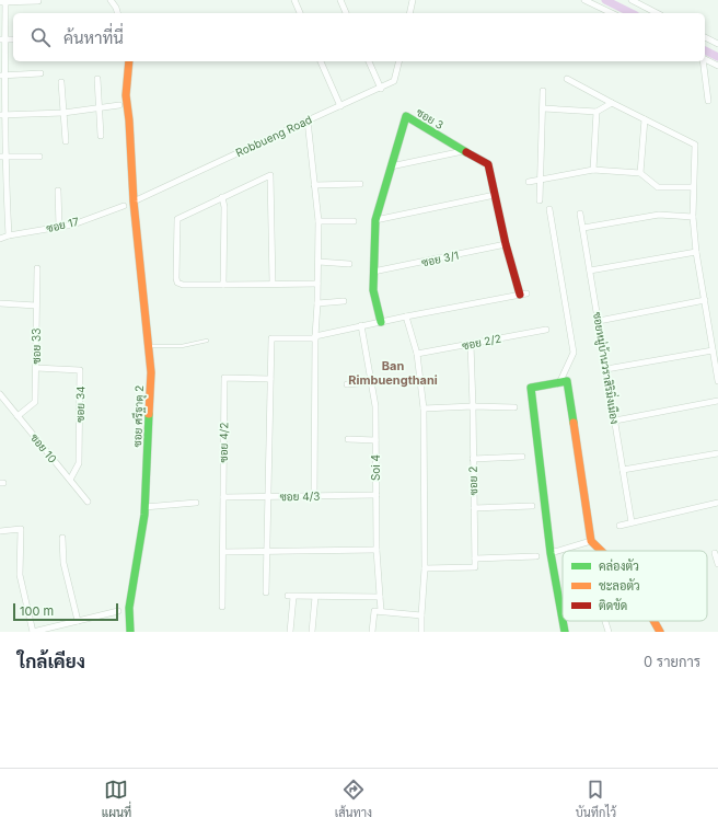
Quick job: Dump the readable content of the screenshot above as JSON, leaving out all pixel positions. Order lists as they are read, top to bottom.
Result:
{
  "streets": {
    "street": [
      "ซอย 3",
      "Robbueng Road",
      "ซอย 17",
      "ซอย 3/1",
      "ซอย 2/2",
      "ซอย 33",
      "ซอยหมู่บ้านวราสิริมิ่งเมือง",
      "ซอย 34",
      "ซอย ศรีฐาตุ 2",
      "ซอย 4/2",
      "ซอย 10",
      "Soi 4",
      "ซอย 2",
      "ซอย 4/3"
    ]
  },
  "crossings": [
    ["ซอย 3", "ซอย 3/1"],
    ["Robbueng Road", "ซอย ศรีฐาตุ 2"],
    ["ซอย 2/2", "ซอย 2"],
    ["ซอย 33", "ซอย 34"],
    ["ซอย 33", "ซอย 10"],
    ["ซอย 34", "ซอย 10"],
    ["ซอย 4/2", "ซอย 4/3"],
    ["Soi 4", "ซอย 4/3"]
  ],
  "districts": ["Ban Rimbuengthani"],
  "legend": ["คล่องตัว", "ชะลอตัว", "ติดขัด"],
  "scale_bar": "100 m",
  "page": {
    "search": "ค้นหาที่นี่",
    "scale": "100 m",
    "heading": ["ใกล้เคียง", "0 รายการ"],
    "nav": ["แผนที่", "เส้นทาง", "บันทึกไว้"]
  }
}
